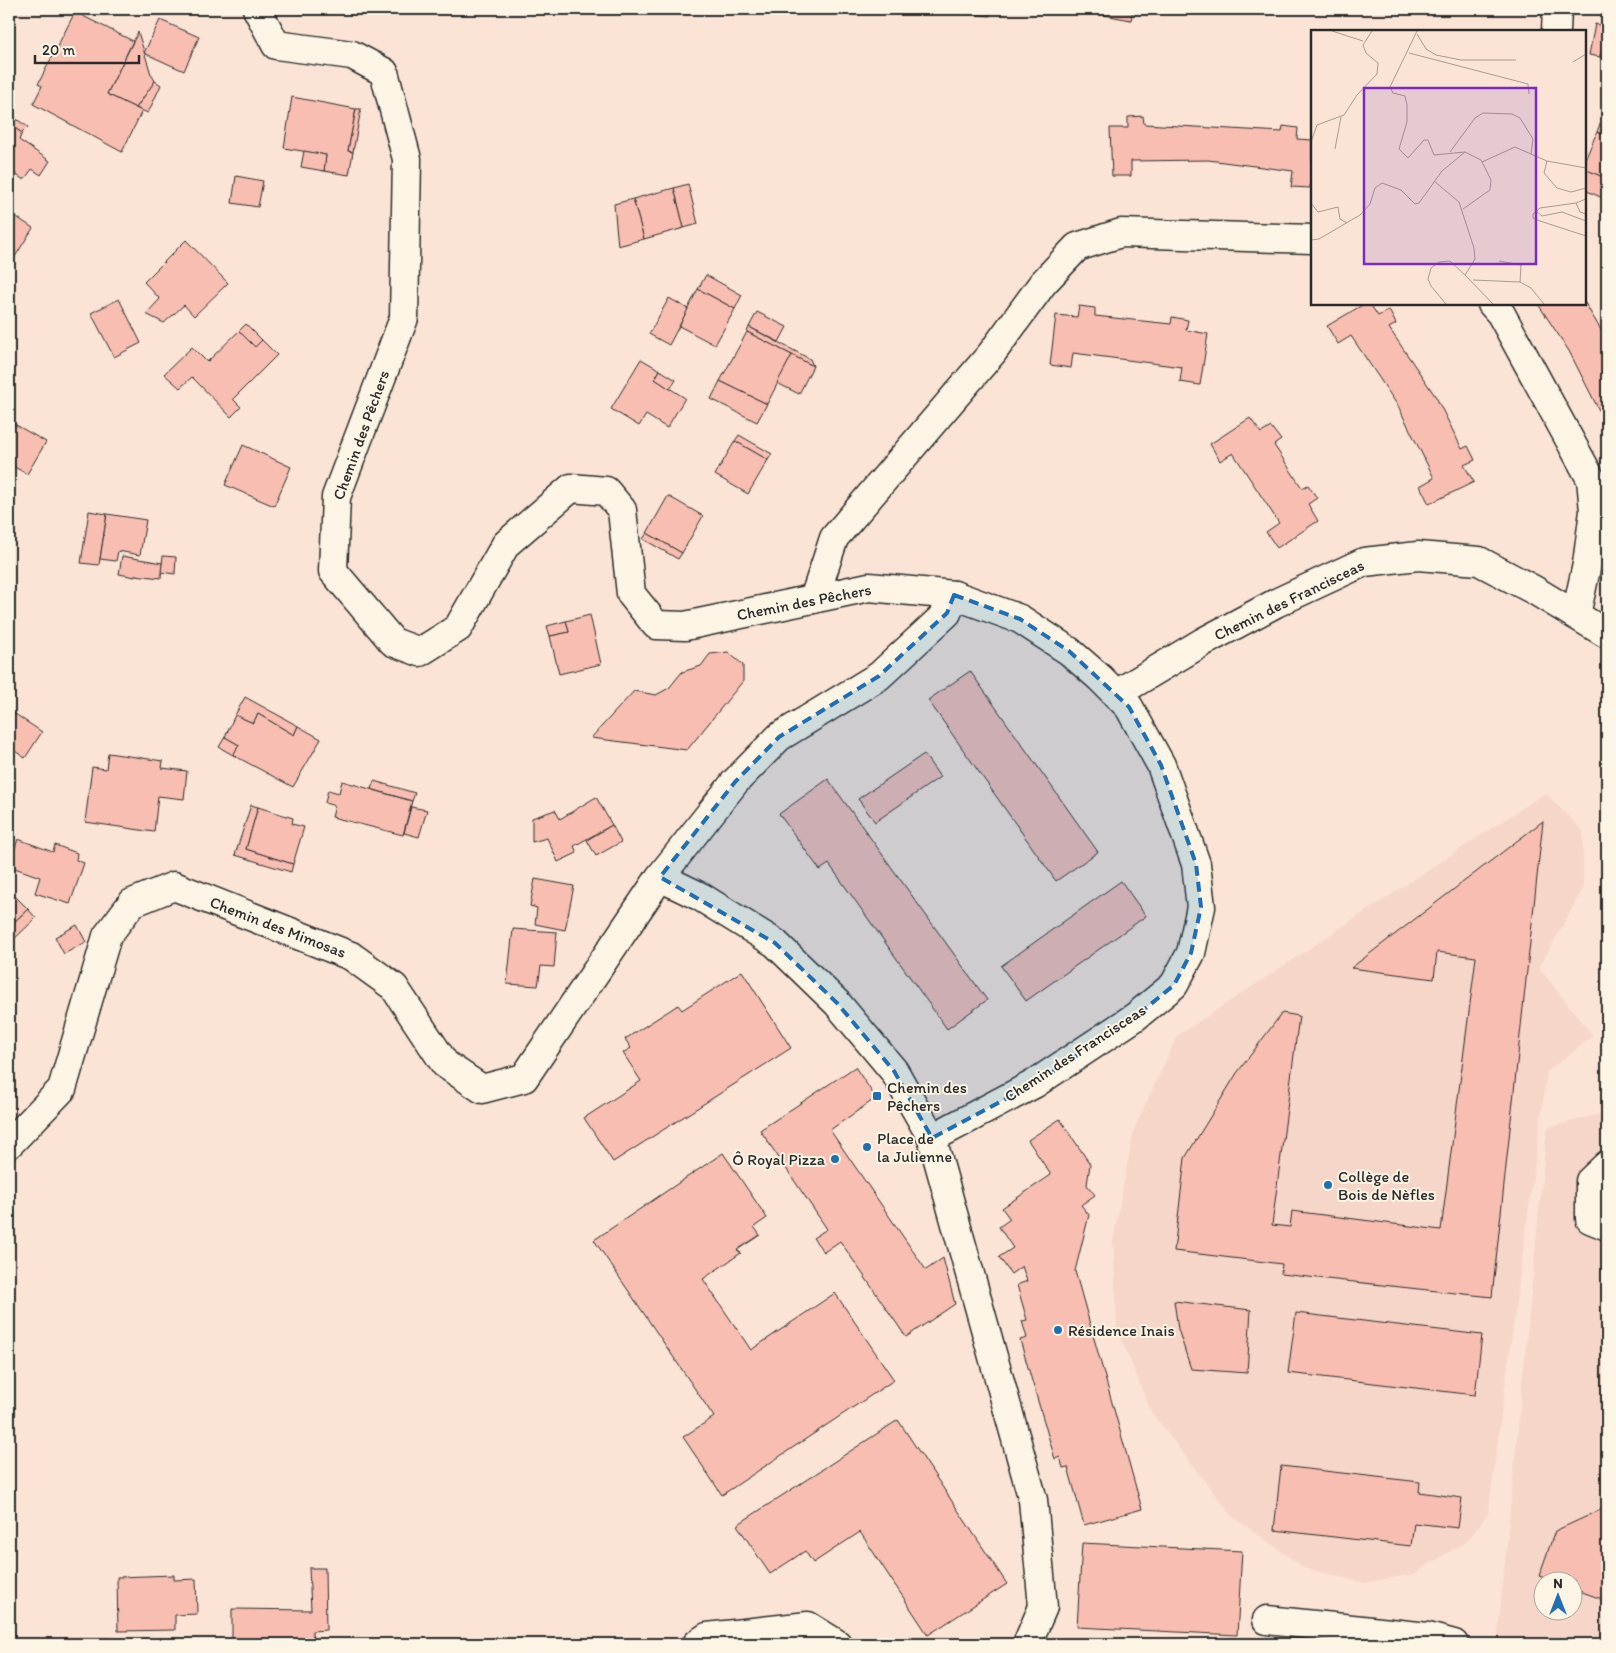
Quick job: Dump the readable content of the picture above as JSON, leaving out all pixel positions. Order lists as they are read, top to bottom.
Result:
{
  "streets": {
    "street": ["Chemin des Pêchers", "Chemin des Francisceas", "Chemin des Mimosas"]
  },
  "crossings": [
    ["Chemin des Pêchers", "Chemin des Francisceas"]
  ],
  "places": {
    "transit": ["Chemin des Pêchers"],
    "other": [
      "Place de la Julienne",
      "Ô Royal Pizza",
      "Collège de Bois de Nèfles",
      "Résidence Inais"
    ]
  },
  "scale_bar": "20 m",
  "north": "top"
}
